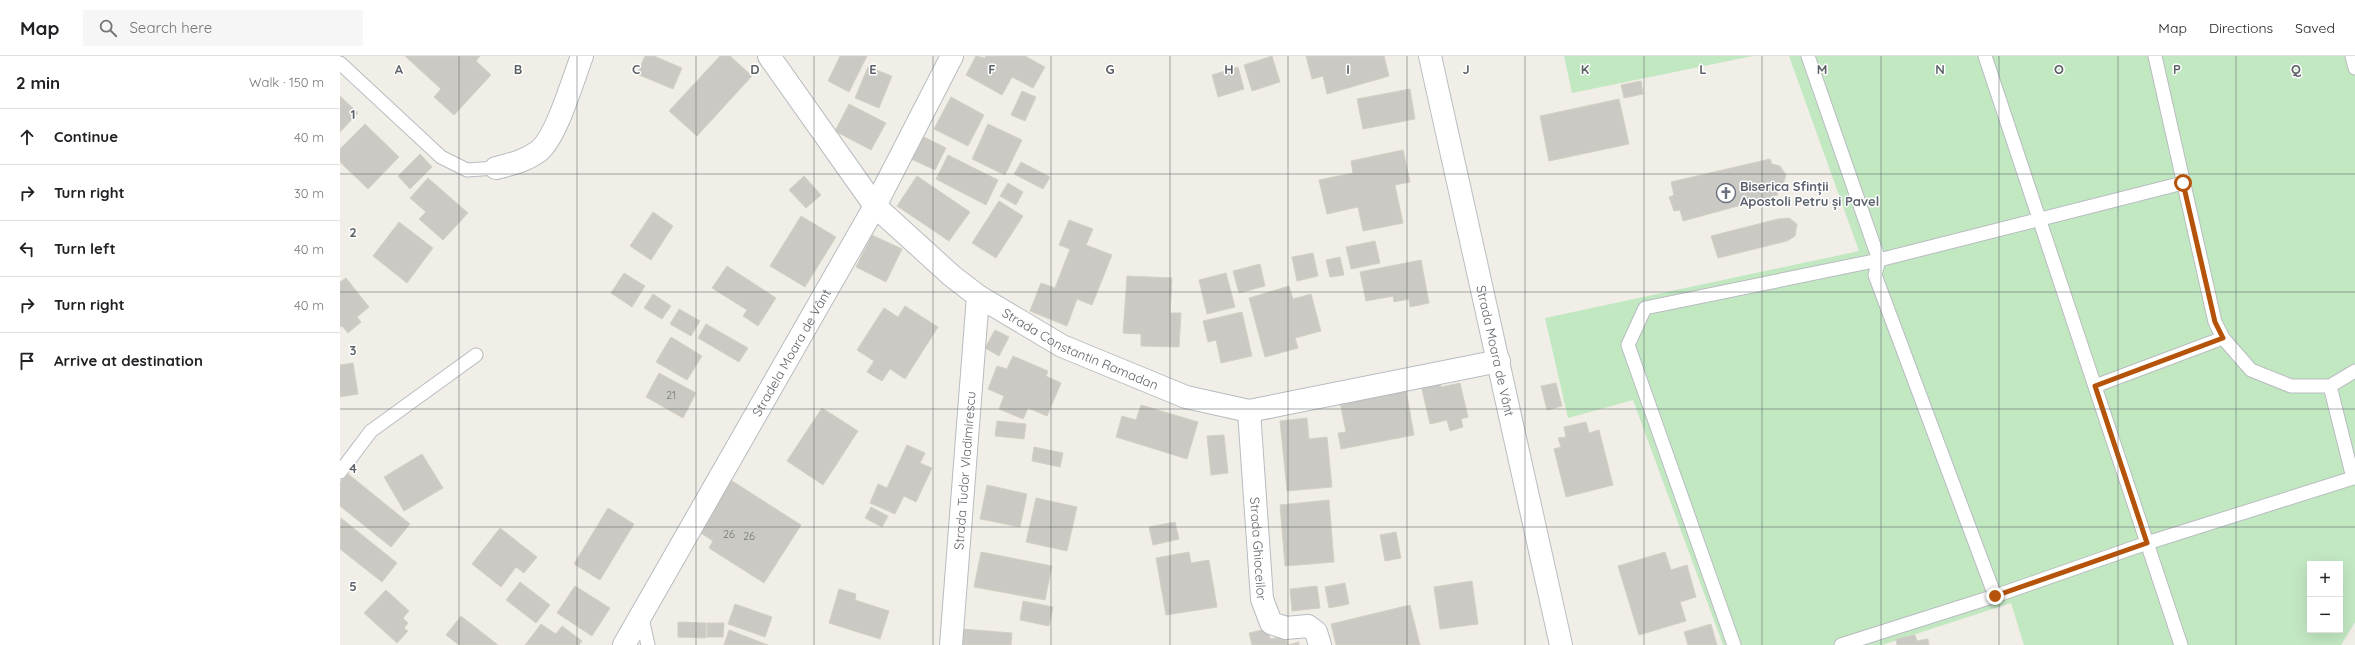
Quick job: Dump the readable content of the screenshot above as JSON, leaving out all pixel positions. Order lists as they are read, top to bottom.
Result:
{
  "streets": {
    "street": [
      "Strada Constantin Ramadan",
      "Strada Moara de Vânt",
      "Stradela Moara de Vânt",
      "Strada Tudor Vladimirescu",
      "Strada Ghioceilor"
    ]
  },
  "crossings": [
    ["Strada Constantin Ramadan", "Strada Moara de Vânt"],
    ["Strada Constantin Ramadan", "Stradela Moara de Vânt"],
    ["Strada Constantin Ramadan", "Strada Tudor Vladimirescu"],
    ["Strada Constantin Ramadan", "Strada Ghioceilor"]
  ],
  "places": {
    "church": ["Biserica Sfinții Apostoli Petru și Pavel"]
  },
  "house_numbers": ["21", "26", "26"],
  "page": {
    "header": "Map",
    "search": "Search here",
    "nav": ["Map", "Directions", "Saved"],
    "heading": ["2 min", "Walk · 150 m"],
    "list": [
      ["Continue", "40 m"],
      ["Turn right", "30 m"],
      ["Turn left", "40 m"],
      ["Turn right", "40 m"],
      "Arrive at destination"
    ],
    "map_buttons": ["+", "−"]
  },
  "grid": {
    "columns": [
      "A",
      "B",
      "C",
      "D",
      "E",
      "F",
      "G",
      "H",
      "I",
      "J",
      "K",
      "L",
      "M",
      "N",
      "O",
      "P",
      "Q"
    ],
    "rows": [
      "1",
      "2",
      "3",
      "4",
      "5"
    ]
  }
}
